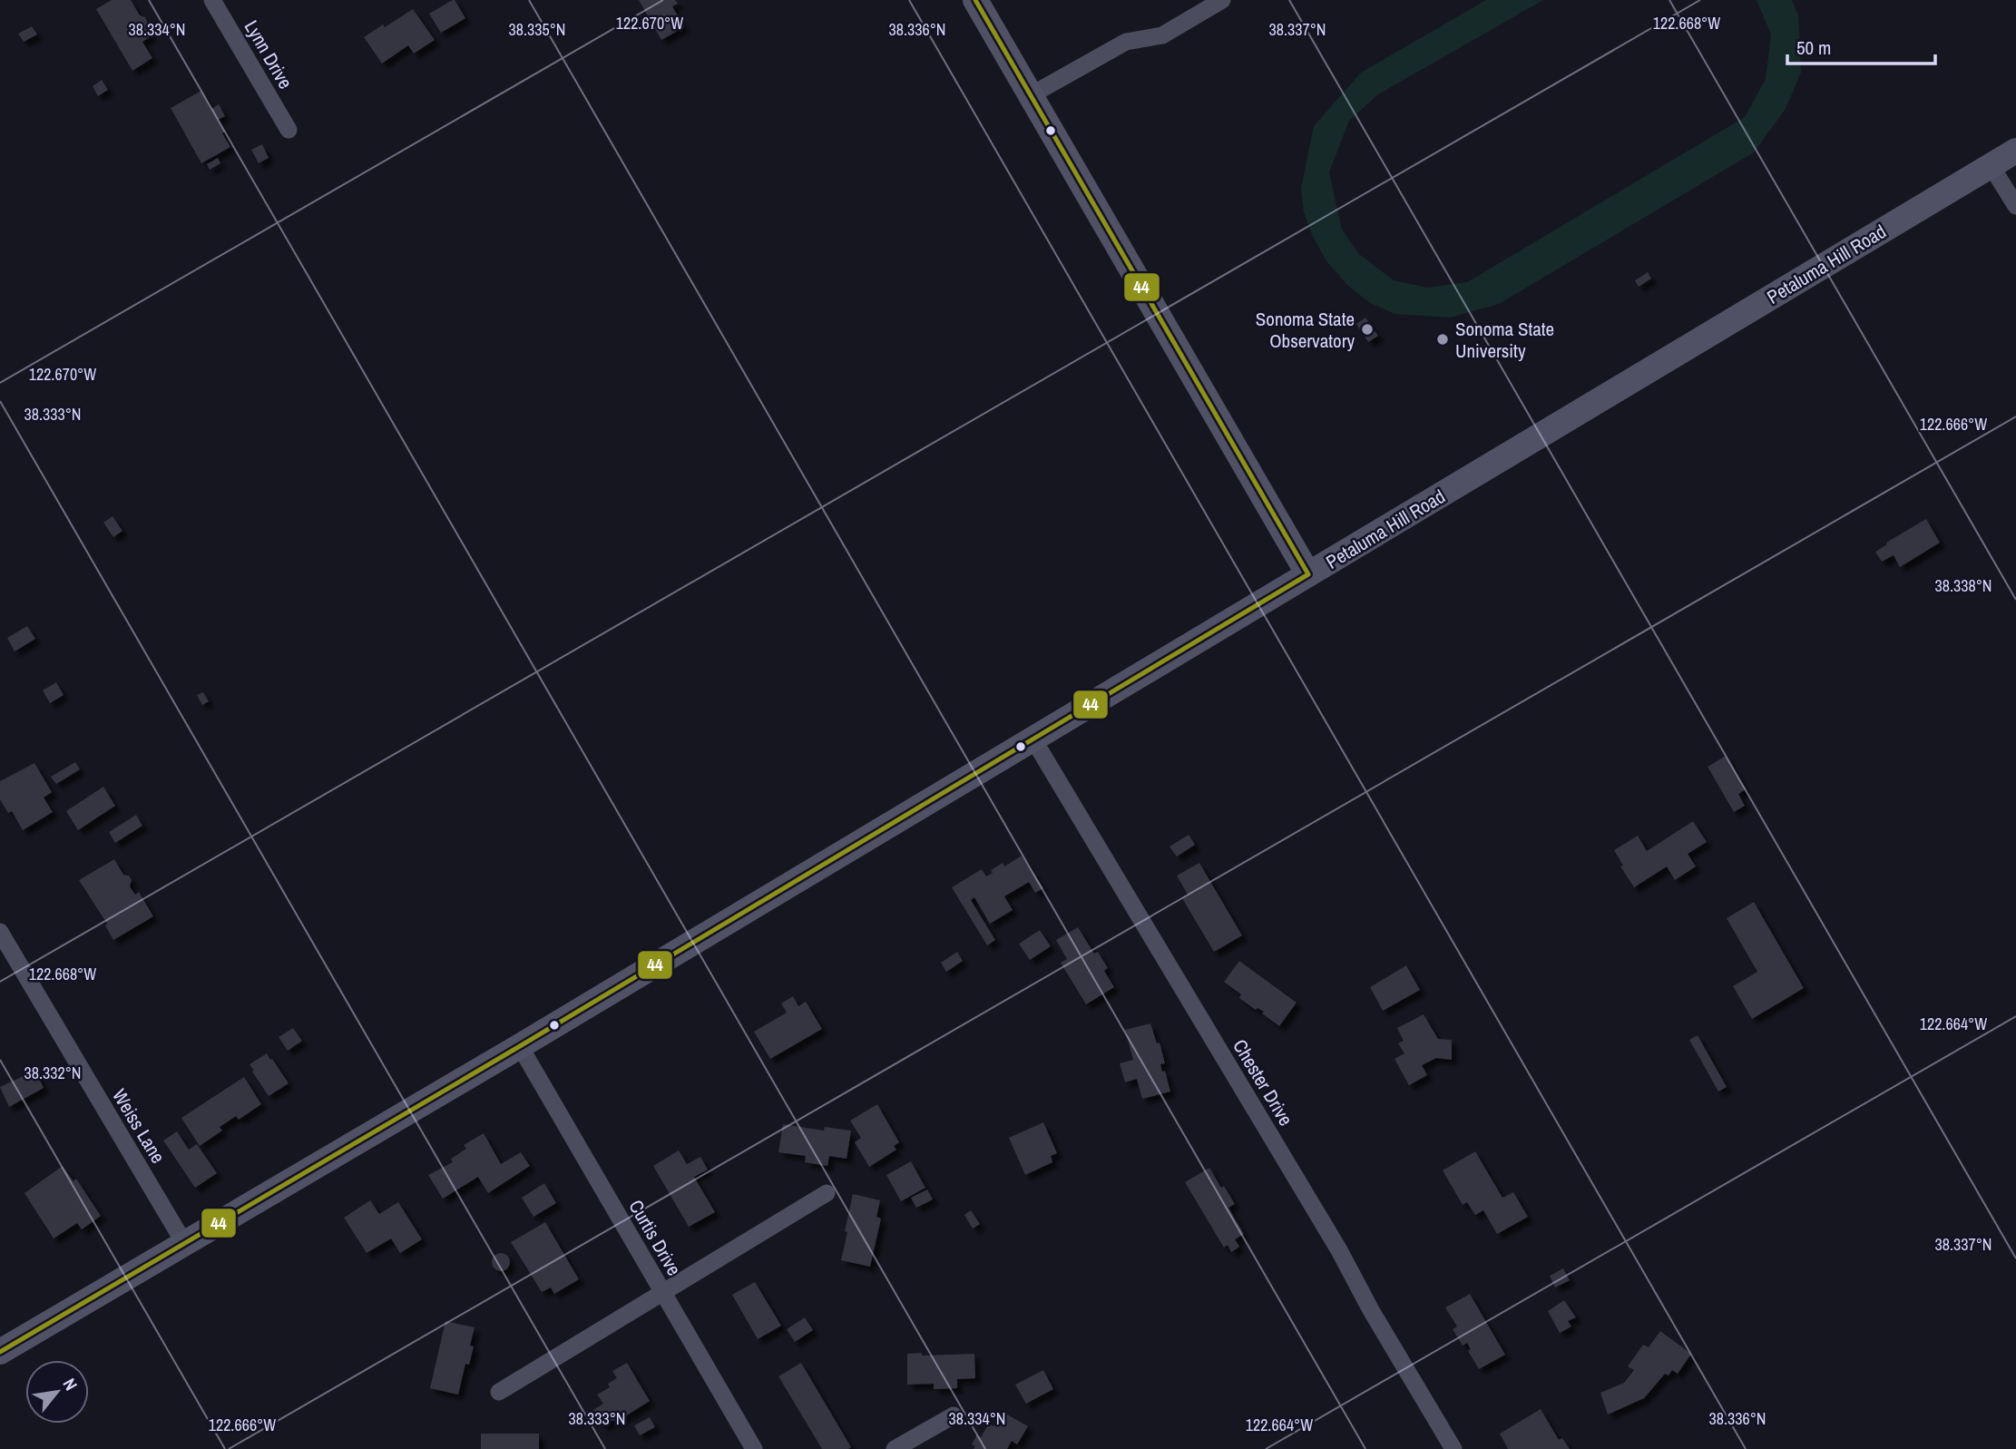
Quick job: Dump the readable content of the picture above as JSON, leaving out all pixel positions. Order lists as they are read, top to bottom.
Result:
{
  "streets": {
    "main road": ["Petaluma Hill Road"],
    "street": [
      "Lynn Drive",
      "Chester Drive",
      "Weiss Lane",
      "Curtis Drive"
    ]
  },
  "crossings": [
    ["Petaluma Hill Road", "Chester Drive"],
    ["Petaluma Hill Road", "Weiss Lane"],
    ["Petaluma Hill Road", "Curtis Drive"]
  ],
  "places": ["Sonoma State Observatory", "Sonoma State University"],
  "lines": ["transit line 44"],
  "scale_bar": "50 m",
  "north": "top right",
  "coordinates": [
    "122.670°W",
    "122.668°W",
    "38.334°N",
    "38.335°N",
    "38.336°N",
    "38.337°N",
    "38.333°N",
    "122.666°W",
    "38.338°N",
    "122.664°W",
    "38.332°N"
  ]
}
